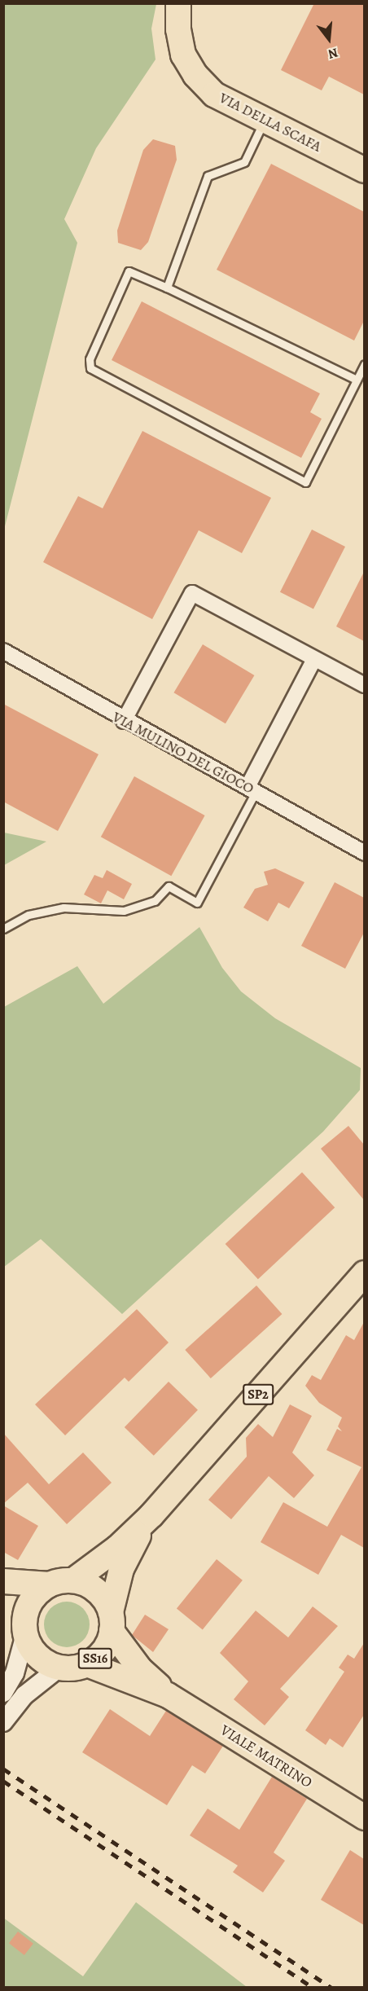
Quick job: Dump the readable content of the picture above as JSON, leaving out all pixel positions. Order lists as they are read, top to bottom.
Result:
{
  "streets": {
    "main road": [
      "VIA DELLA SCAFA",
      "SP2",
      "SS16",
      "VIALE MATRINO"
    ],
    "street": ["VIA MULINO DEL GIOCO"]
  },
  "crossings": [
    ["SP2", "SS16"],
    ["SP2", "VIALE MATRINO"],
    ["SS16", "VIALE MATRINO"]
  ],
  "north": "bottom"
}
